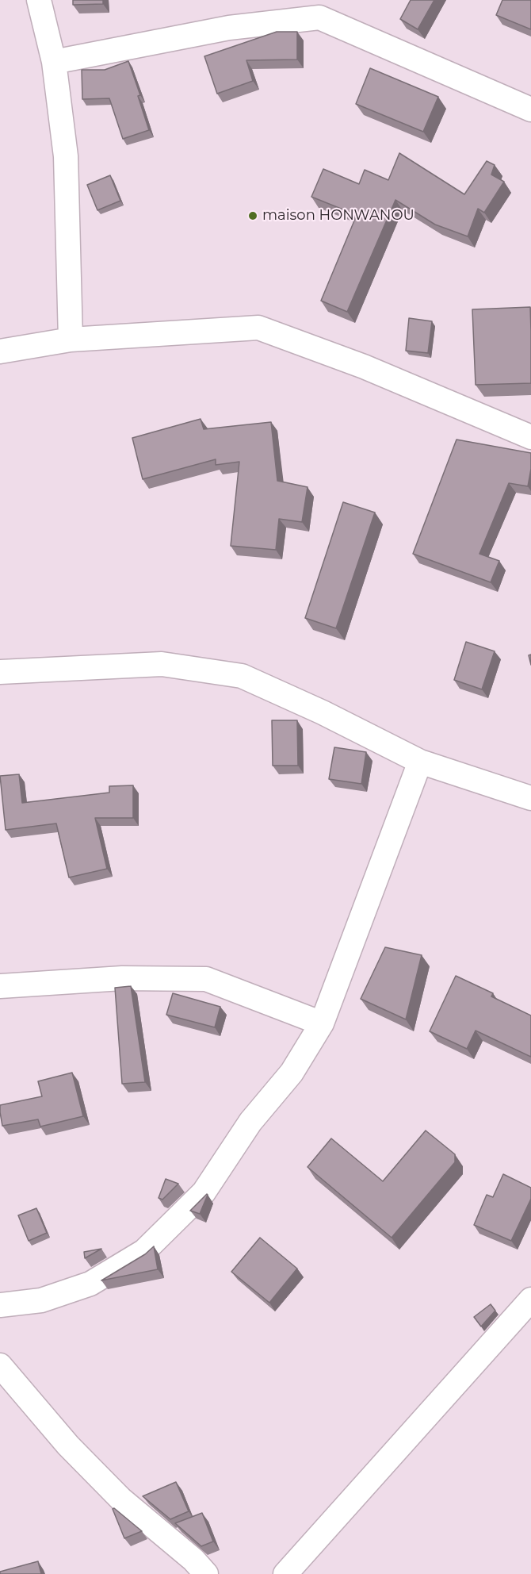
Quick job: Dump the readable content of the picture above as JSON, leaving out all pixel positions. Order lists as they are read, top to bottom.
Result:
{
  "places": ["maison HONWANOU"]
}
